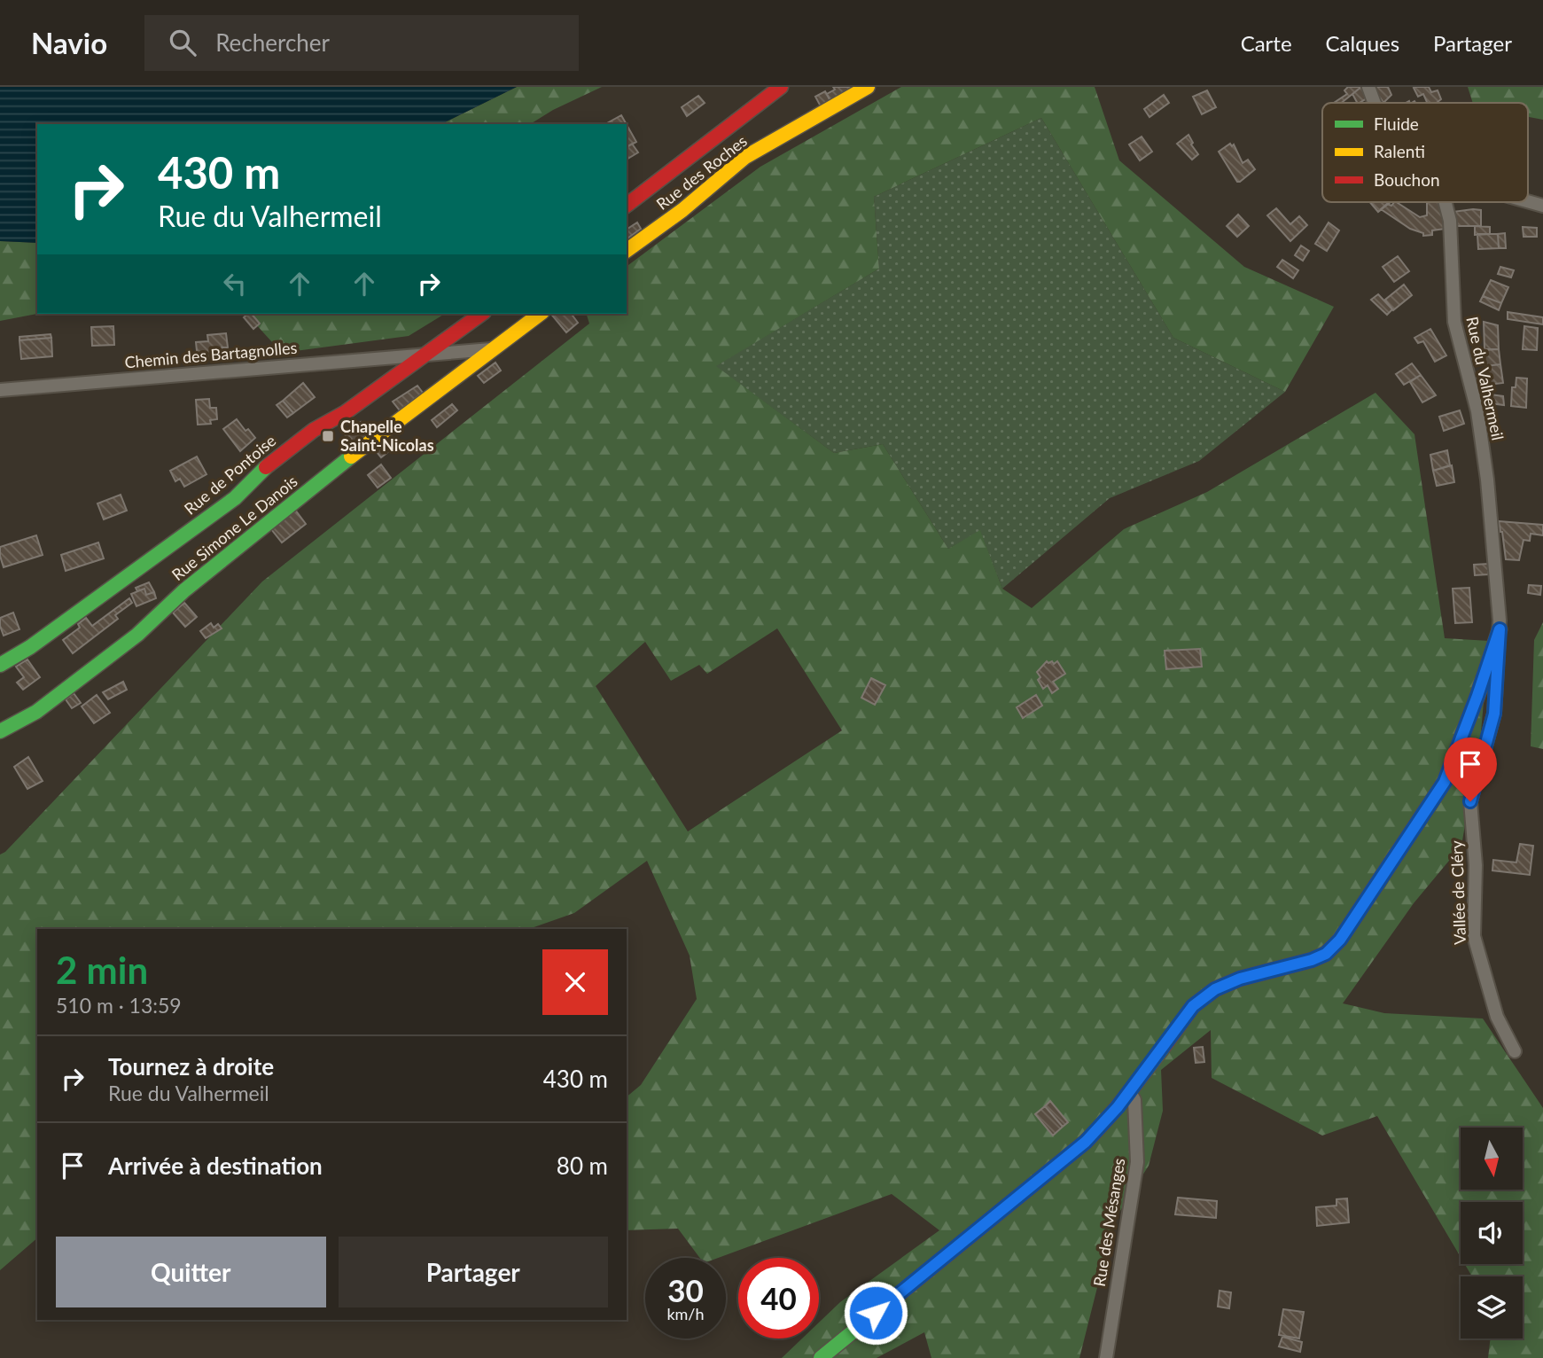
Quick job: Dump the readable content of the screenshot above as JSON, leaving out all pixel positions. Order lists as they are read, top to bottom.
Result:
{
  "streets": {
    "street": [
      "Rue des Roches",
      "Chemin des Bartagnolles",
      "Rue du Valhermeil",
      "Rue de Pontoise",
      "Rue Simone Le Danois",
      "Vallée de Cléry",
      "Rue des Mésanges"
    ]
  },
  "crossings": [
    ["Chemin des Bartagnolles", "Rue de Pontoise"],
    ["Rue du Valhermeil", "Vallée de Cléry"],
    ["Rue du Valhermeil", "Rue des Mésanges"]
  ],
  "places": {
    "transit": ["Chapelle Saint-Nicolas"]
  },
  "legend": ["Fluide", "Ralenti", "Bouchon"],
  "north": "bottom",
  "page": {
    "header": "Navio",
    "search": "Rechercher",
    "nav": ["Carte", "Calques", "Partager"],
    "turn": ["430 m", "Rue du Valhermeil"],
    "heading": ["2 min", "510 m · 13:59"],
    "list": [
      {
        "name": "Tournez à droite",
        "note": "Rue du Valhermeil",
        "value": "430 m"
      },
      {
        "name": "Arrivée à destination",
        "value": "80 m"
      }
    ],
    "buttons": ["Quitter", "Partager"],
    "speed": "30 km/h",
    "limit": "40"
  }
}
